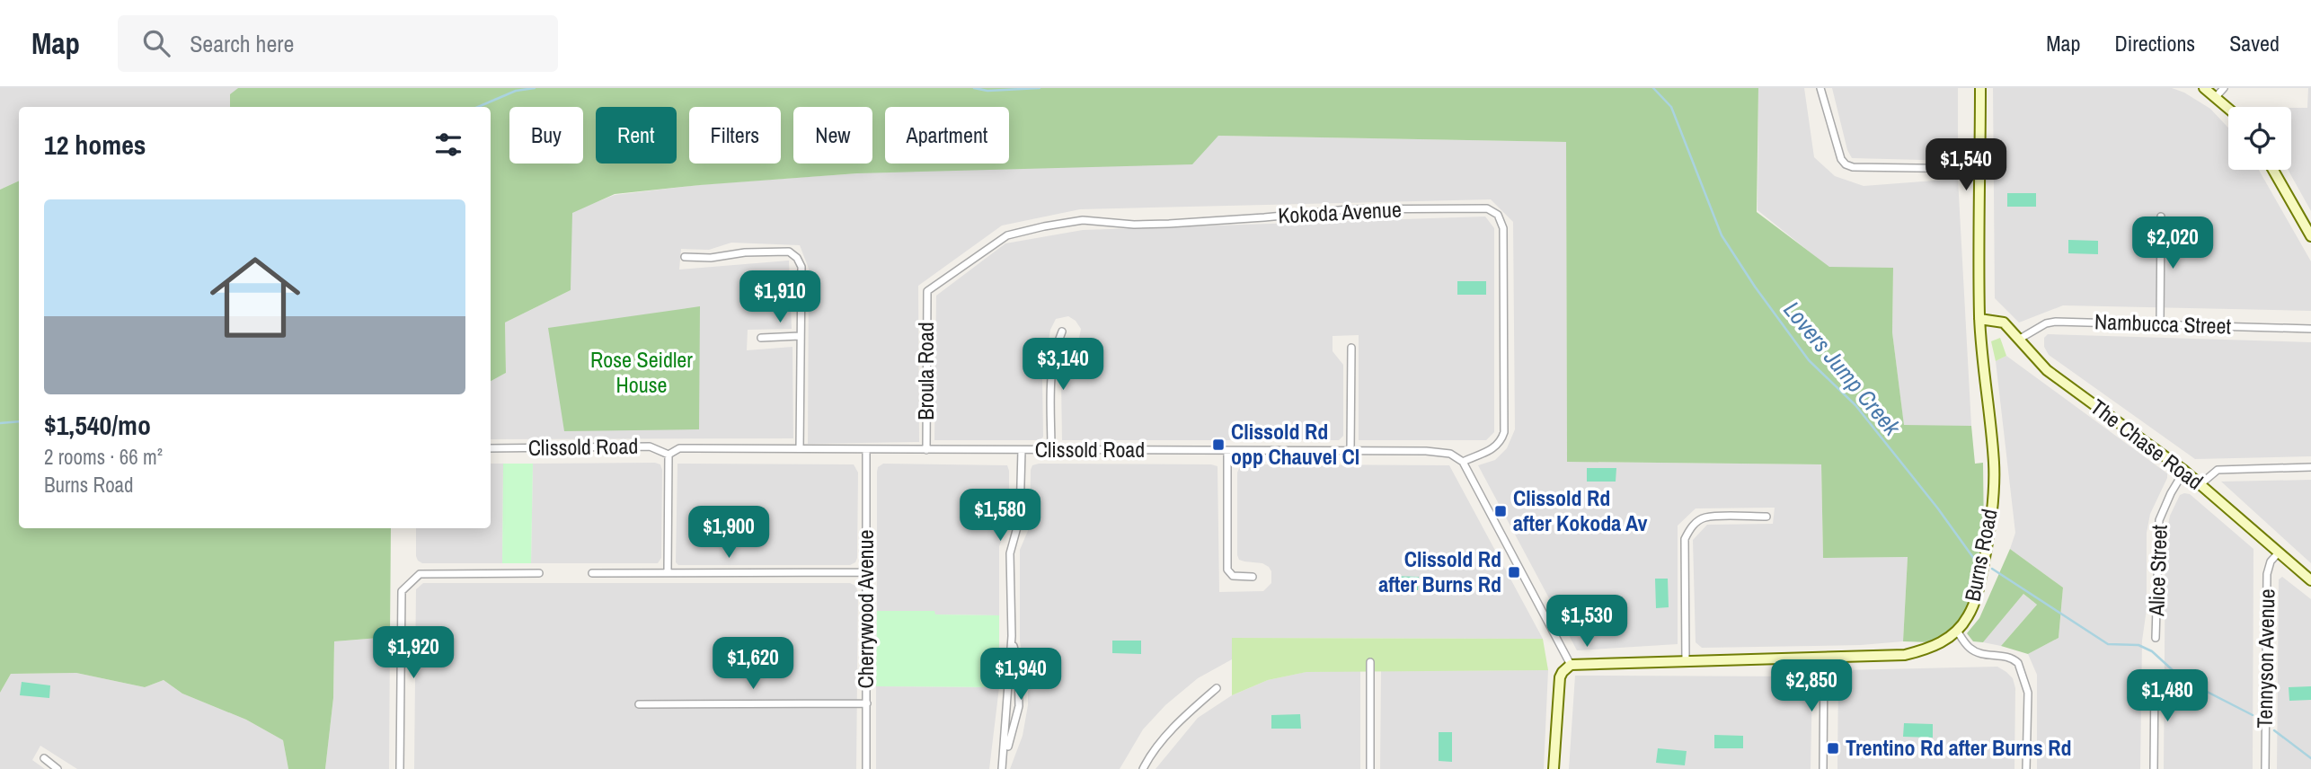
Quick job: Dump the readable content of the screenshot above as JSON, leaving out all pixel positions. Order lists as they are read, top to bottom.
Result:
{
  "streets": {
    "main road": ["The Chase Road", "Burns Road"],
    "street": [
      "Kokoda Avenue",
      "Nambucca Street",
      "Broula Road",
      "Clissold Road",
      "Alice Street",
      "Cherrywood Avenue",
      "Tennyson Avenue"
    ]
  },
  "crossings": [
    ["Kokoda Avenue", "Broula Road"],
    ["Kokoda Avenue", "Clissold Road"],
    ["Nambucca Street", "The Chase Road"],
    ["Broula Road", "Clissold Road"],
    ["The Chase Road", "Burns Road"],
    ["The Chase Road", "Alice Street"],
    ["The Chase Road", "Tennyson Avenue"],
    ["Clissold Road", "Cherrywood Avenue"]
  ],
  "water": ["Lovers Jump Creek"],
  "parks": ["Rose Seidler House"],
  "places": {
    "transit": [
      "Clissold Rd opp Chauvel Cl",
      "Clissold Rd after Kokoda Av",
      "Clissold Rd after Burns Rd",
      "Trentino Rd after Burns Rd"
    ]
  },
  "page": {
    "header": "Map",
    "search": "Search here",
    "nav": ["Map", "Directions", "Saved"],
    "chip": [
      "Buy",
      "Rent",
      "Filters",
      "New",
      "Apartment"
    ],
    "heading": "12 homes",
    "price": [
      "$1,540",
      "$2,020",
      "$1,910",
      "$3,140",
      "$1,580",
      "$1,900",
      "$1,530",
      "$1,920",
      "$1,620",
      "$1,940",
      "$2,850",
      "$1,480"
    ],
    "list": [
      {
        "name": "$1,540/mo",
        "note": "2 rooms · 66 m² · Burns Road"
      }
    ]
  }
}
